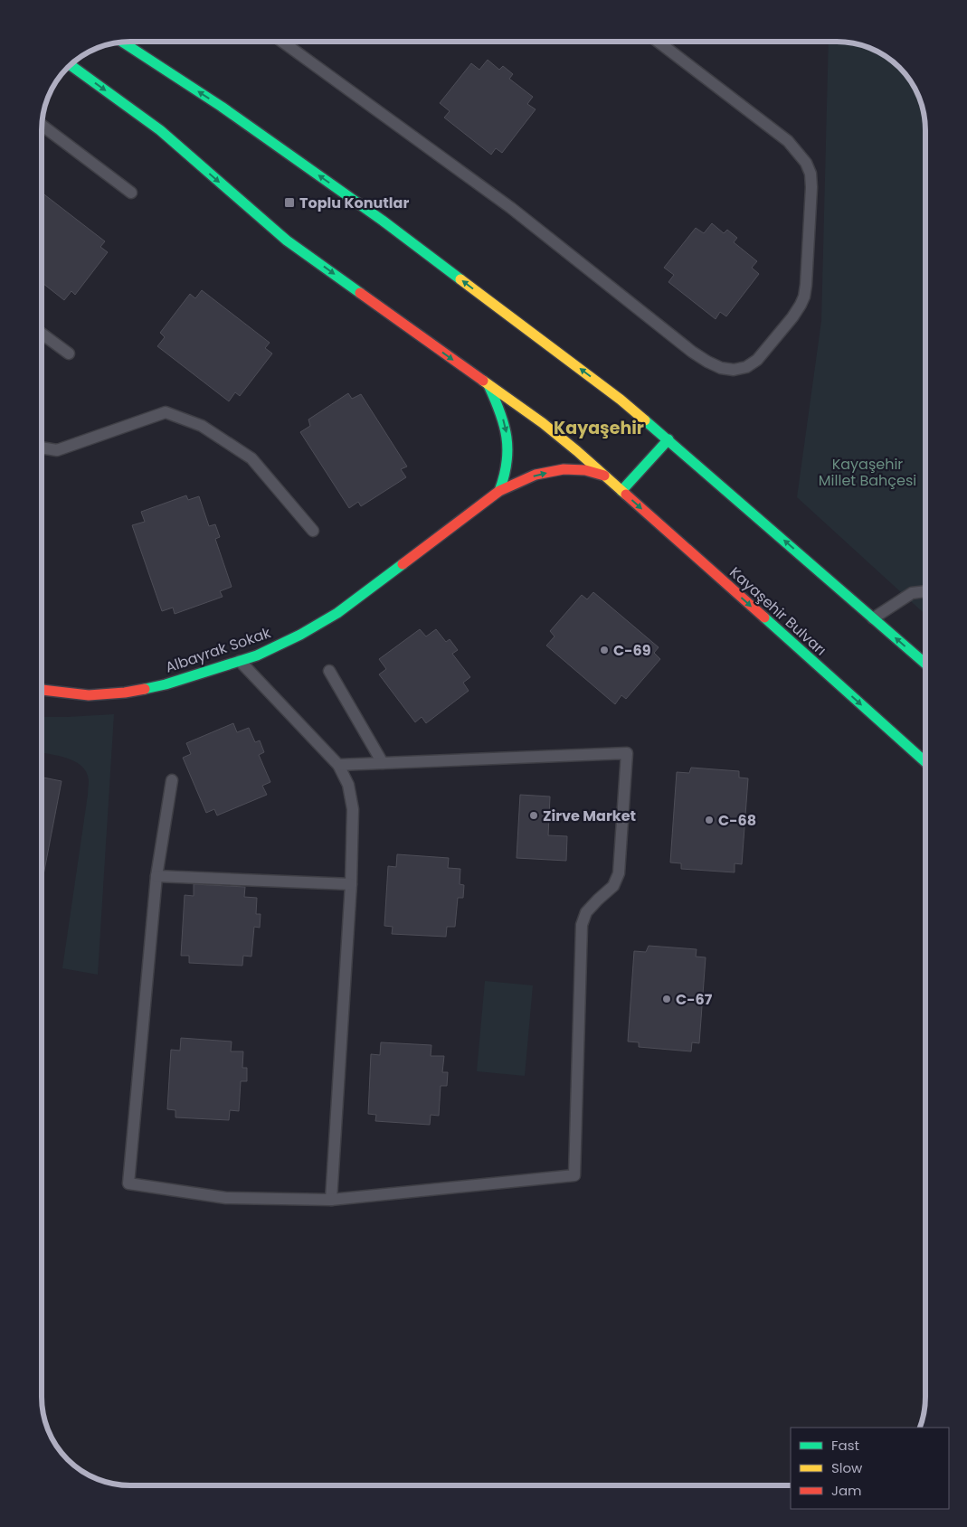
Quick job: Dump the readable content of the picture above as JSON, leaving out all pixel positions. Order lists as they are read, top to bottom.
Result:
{
  "streets": {
    "main road": ["Kayaşehir Bulvarı", "Albayrak Sokak"]
  },
  "crossings": [
    ["Kayaşehir Bulvarı", "Albayrak Sokak"]
  ],
  "districts": ["Kayaşehir"],
  "parks": ["Kayaşehir Millet Bahçesi"],
  "places": {
    "transit": ["Toplu Konutlar"],
    "other": [
      "C-69",
      "Zirve Market",
      "C-68",
      "C-67"
    ]
  },
  "legend": ["Fast", "Slow", "Jam"]
}
